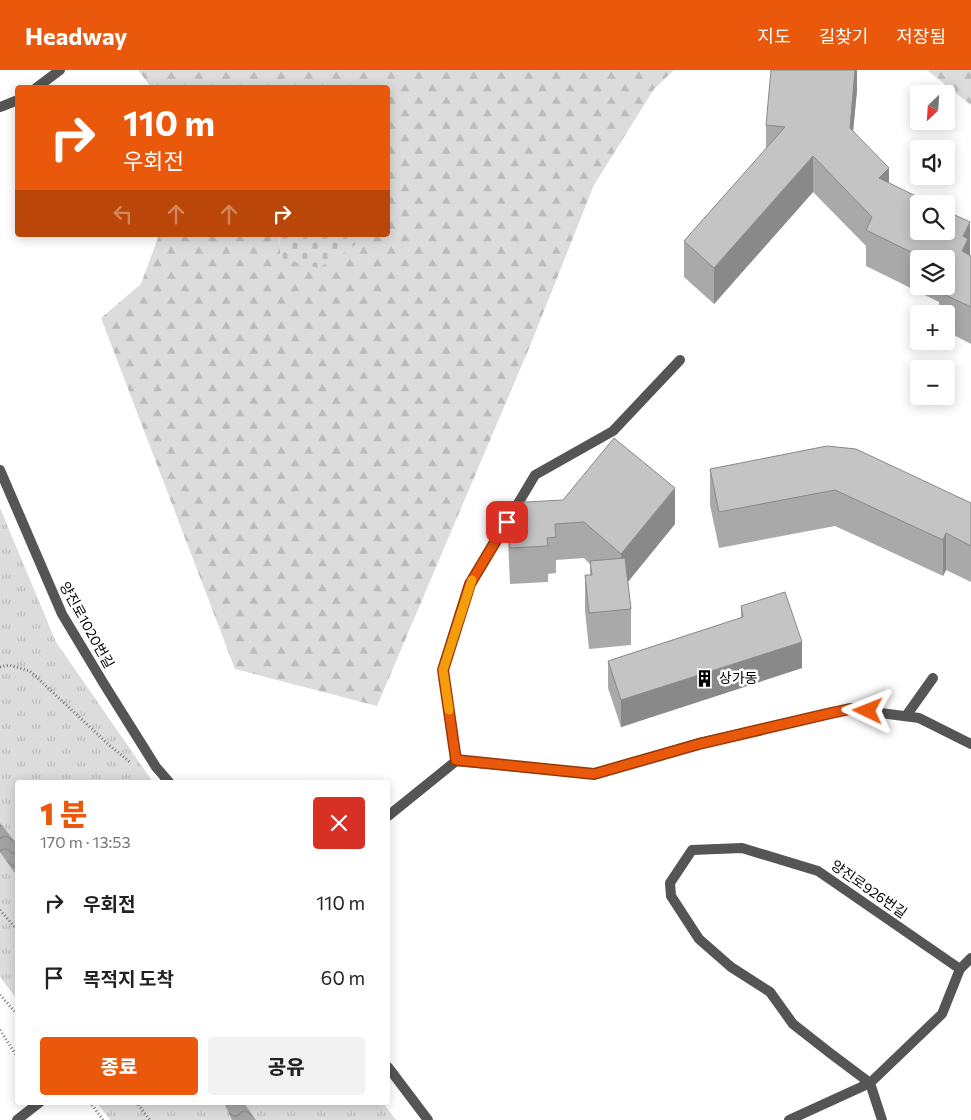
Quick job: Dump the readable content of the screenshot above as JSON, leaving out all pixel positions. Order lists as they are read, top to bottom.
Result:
{
  "streets": {
    "street": ["양진로1020번길", "양진로926번길"]
  },
  "places": {
    "building": ["상가동"]
  },
  "north": "bottom left",
  "page": {
    "header": "Headway",
    "nav": ["지도", "길찾기", "저장됨"],
    "map_buttons": ["+", "−"],
    "turn": ["110 m", "우회전"],
    "heading": ["1 분", "170 m · 13:53"],
    "list": [
      {
        "name": "우회전",
        "value": "110 m"
      },
      {
        "name": "목적지 도착",
        "value": "60 m"
      }
    ],
    "buttons": ["종료", "공유"]
  }
}
